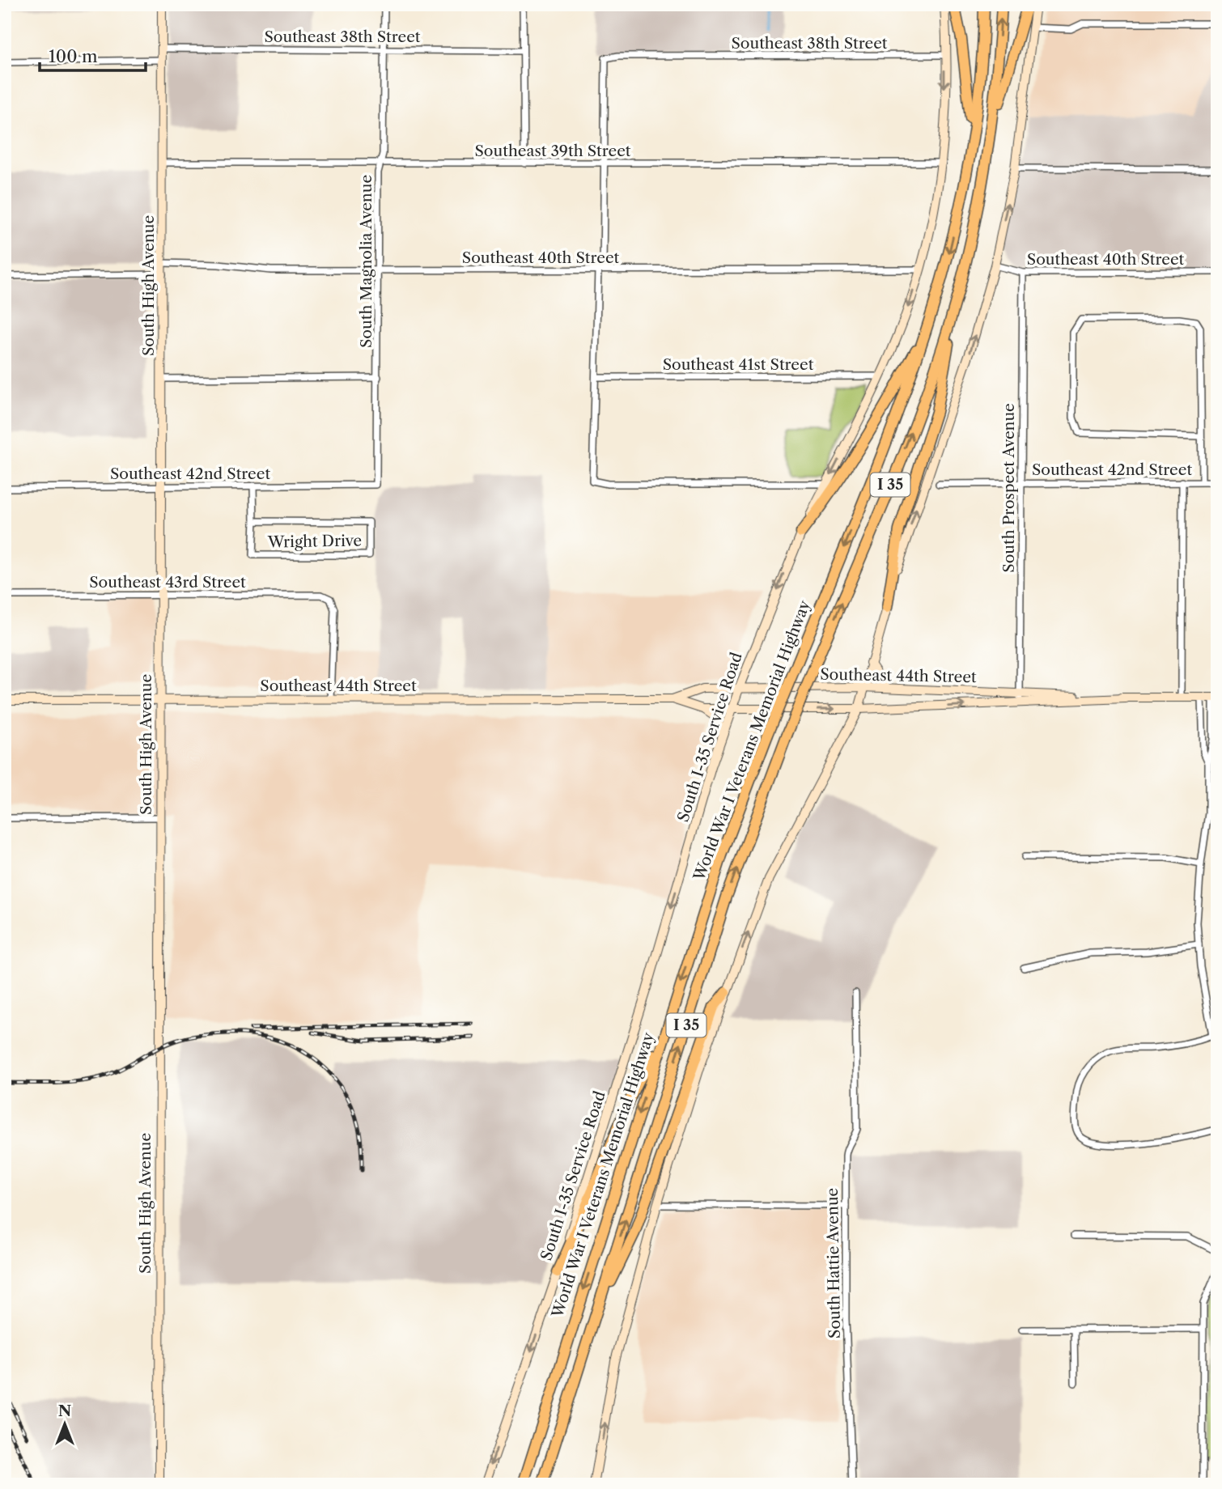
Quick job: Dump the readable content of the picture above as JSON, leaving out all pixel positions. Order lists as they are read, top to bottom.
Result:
{
  "streets": {
    "highway": ["I 35", "World War I Veterans Memorial Highway"],
    "main road": ["South High Avenue", "Southeast 44th Street", "South I-35 Service Road"],
    "street": [
      "Southeast 38th Street",
      "Southeast 39th Street",
      "Southeast 40th Street",
      "South Magnolia Avenue",
      "Southeast 41st Street",
      "Southeast 42nd Street",
      "South Prospect Avenue",
      "Wright Drive",
      "Southeast 43rd Street",
      "South Hattie Avenue"
    ]
  },
  "crossings": [
    ["Southeast 38th Street", "Southeast 39th Street"],
    ["Southeast 38th Street", "South Magnolia Avenue"],
    ["Southeast 38th Street", "South High Avenue"],
    ["Southeast 38th Street", "South I-35 Service Road"],
    ["Southeast 39th Street", "South Magnolia Avenue"],
    ["Southeast 39th Street", "South High Avenue"],
    ["Southeast 39th Street", "South I-35 Service Road"],
    ["Southeast 40th Street", "South Magnolia Avenue"],
    ["Southeast 40th Street", "South High Avenue"],
    ["Southeast 40th Street", "South Prospect Avenue"],
    ["Southeast 40th Street", "South I-35 Service Road"],
    ["South Magnolia Avenue", "Southeast 42nd Street"],
    ["South High Avenue", "Southeast 42nd Street"],
    ["South High Avenue", "Southeast 43rd Street"],
    ["South High Avenue", "Southeast 44th Street"],
    ["Southeast 41st Street", "South I-35 Service Road"],
    ["Southeast 42nd Street", "South Prospect Avenue"],
    ["Southeast 42nd Street", "Wright Drive"],
    ["South Prospect Avenue", "Southeast 44th Street"],
    ["Southeast 43rd Street", "Southeast 44th Street"],
    ["Southeast 44th Street", "South I-35 Service Road"]
  ],
  "one_way": ["South I-35 Service Road"],
  "scale_bar": "100 m",
  "north": "top"
}
